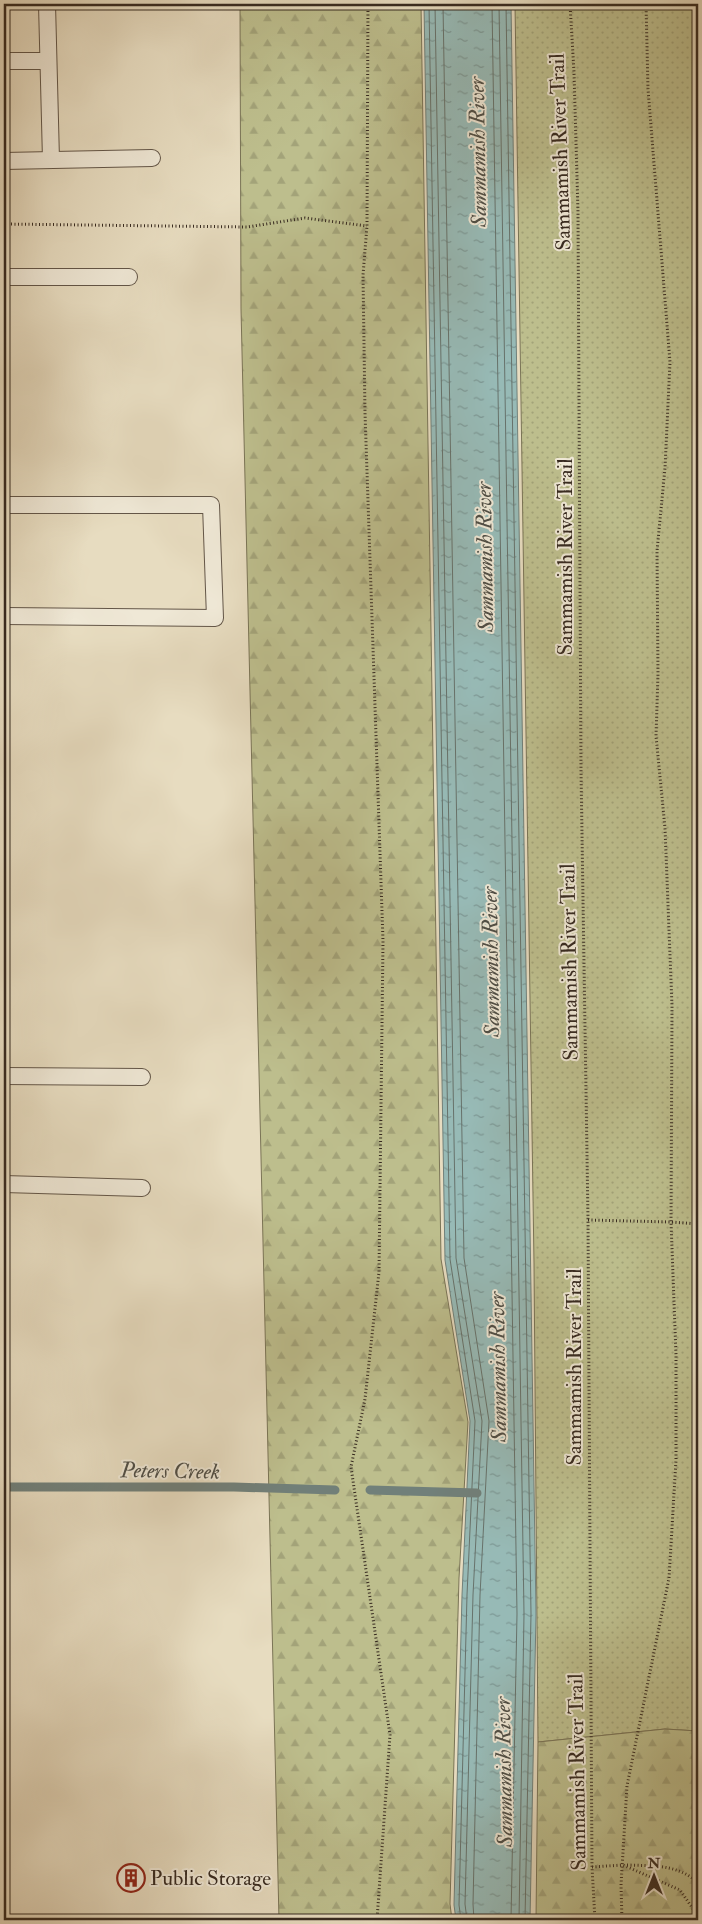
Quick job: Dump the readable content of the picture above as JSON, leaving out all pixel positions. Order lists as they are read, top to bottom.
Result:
{
  "streets": {
    "path": ["Sammamish River Trail"]
  },
  "water": ["Sammamish River", "Peters Creek"],
  "places": {
    "building": ["Public Storage"]
  },
  "north": "top"
}
